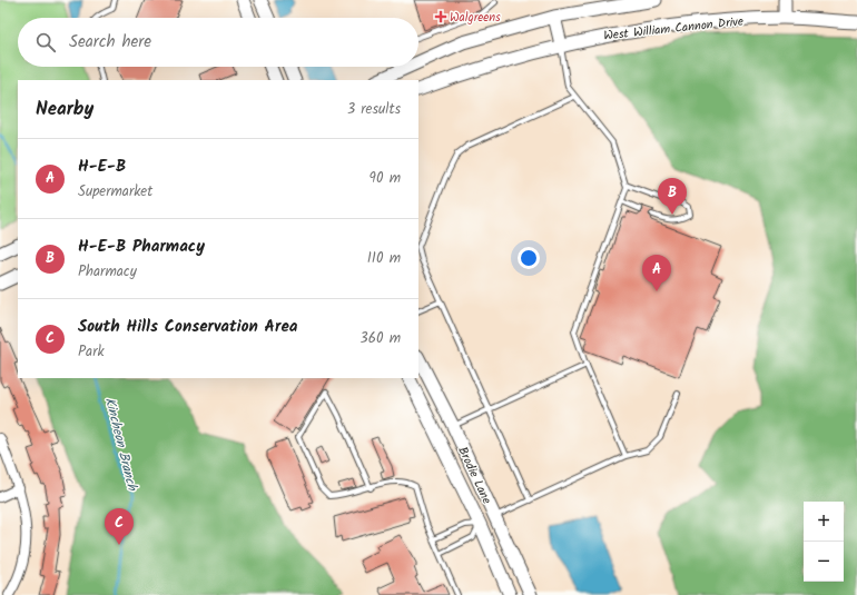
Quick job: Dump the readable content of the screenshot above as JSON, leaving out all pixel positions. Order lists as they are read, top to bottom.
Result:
{
  "streets": {
    "main road": ["West William Cannon Drive", "Brodie Lane"]
  },
  "water": ["Kincheon Branch"],
  "places": {
    "health": ["Walgreens"]
  },
  "page": {
    "search": "Search here",
    "heading": ["Nearby", "3 results"],
    "list": [
      {
        "mark": "A",
        "name": "H-E-B",
        "note": "Supermarket",
        "value": "90 m"
      },
      {
        "mark": "B",
        "name": "H-E-B Pharmacy",
        "note": "Pharmacy",
        "value": "110 m"
      },
      {
        "mark": "C",
        "name": "South Hills Conservation Area",
        "note": "Park",
        "value": "360 m"
      }
    ],
    "pins": ["B", "A", "C"],
    "map_buttons": ["+", "−"]
  }
}
